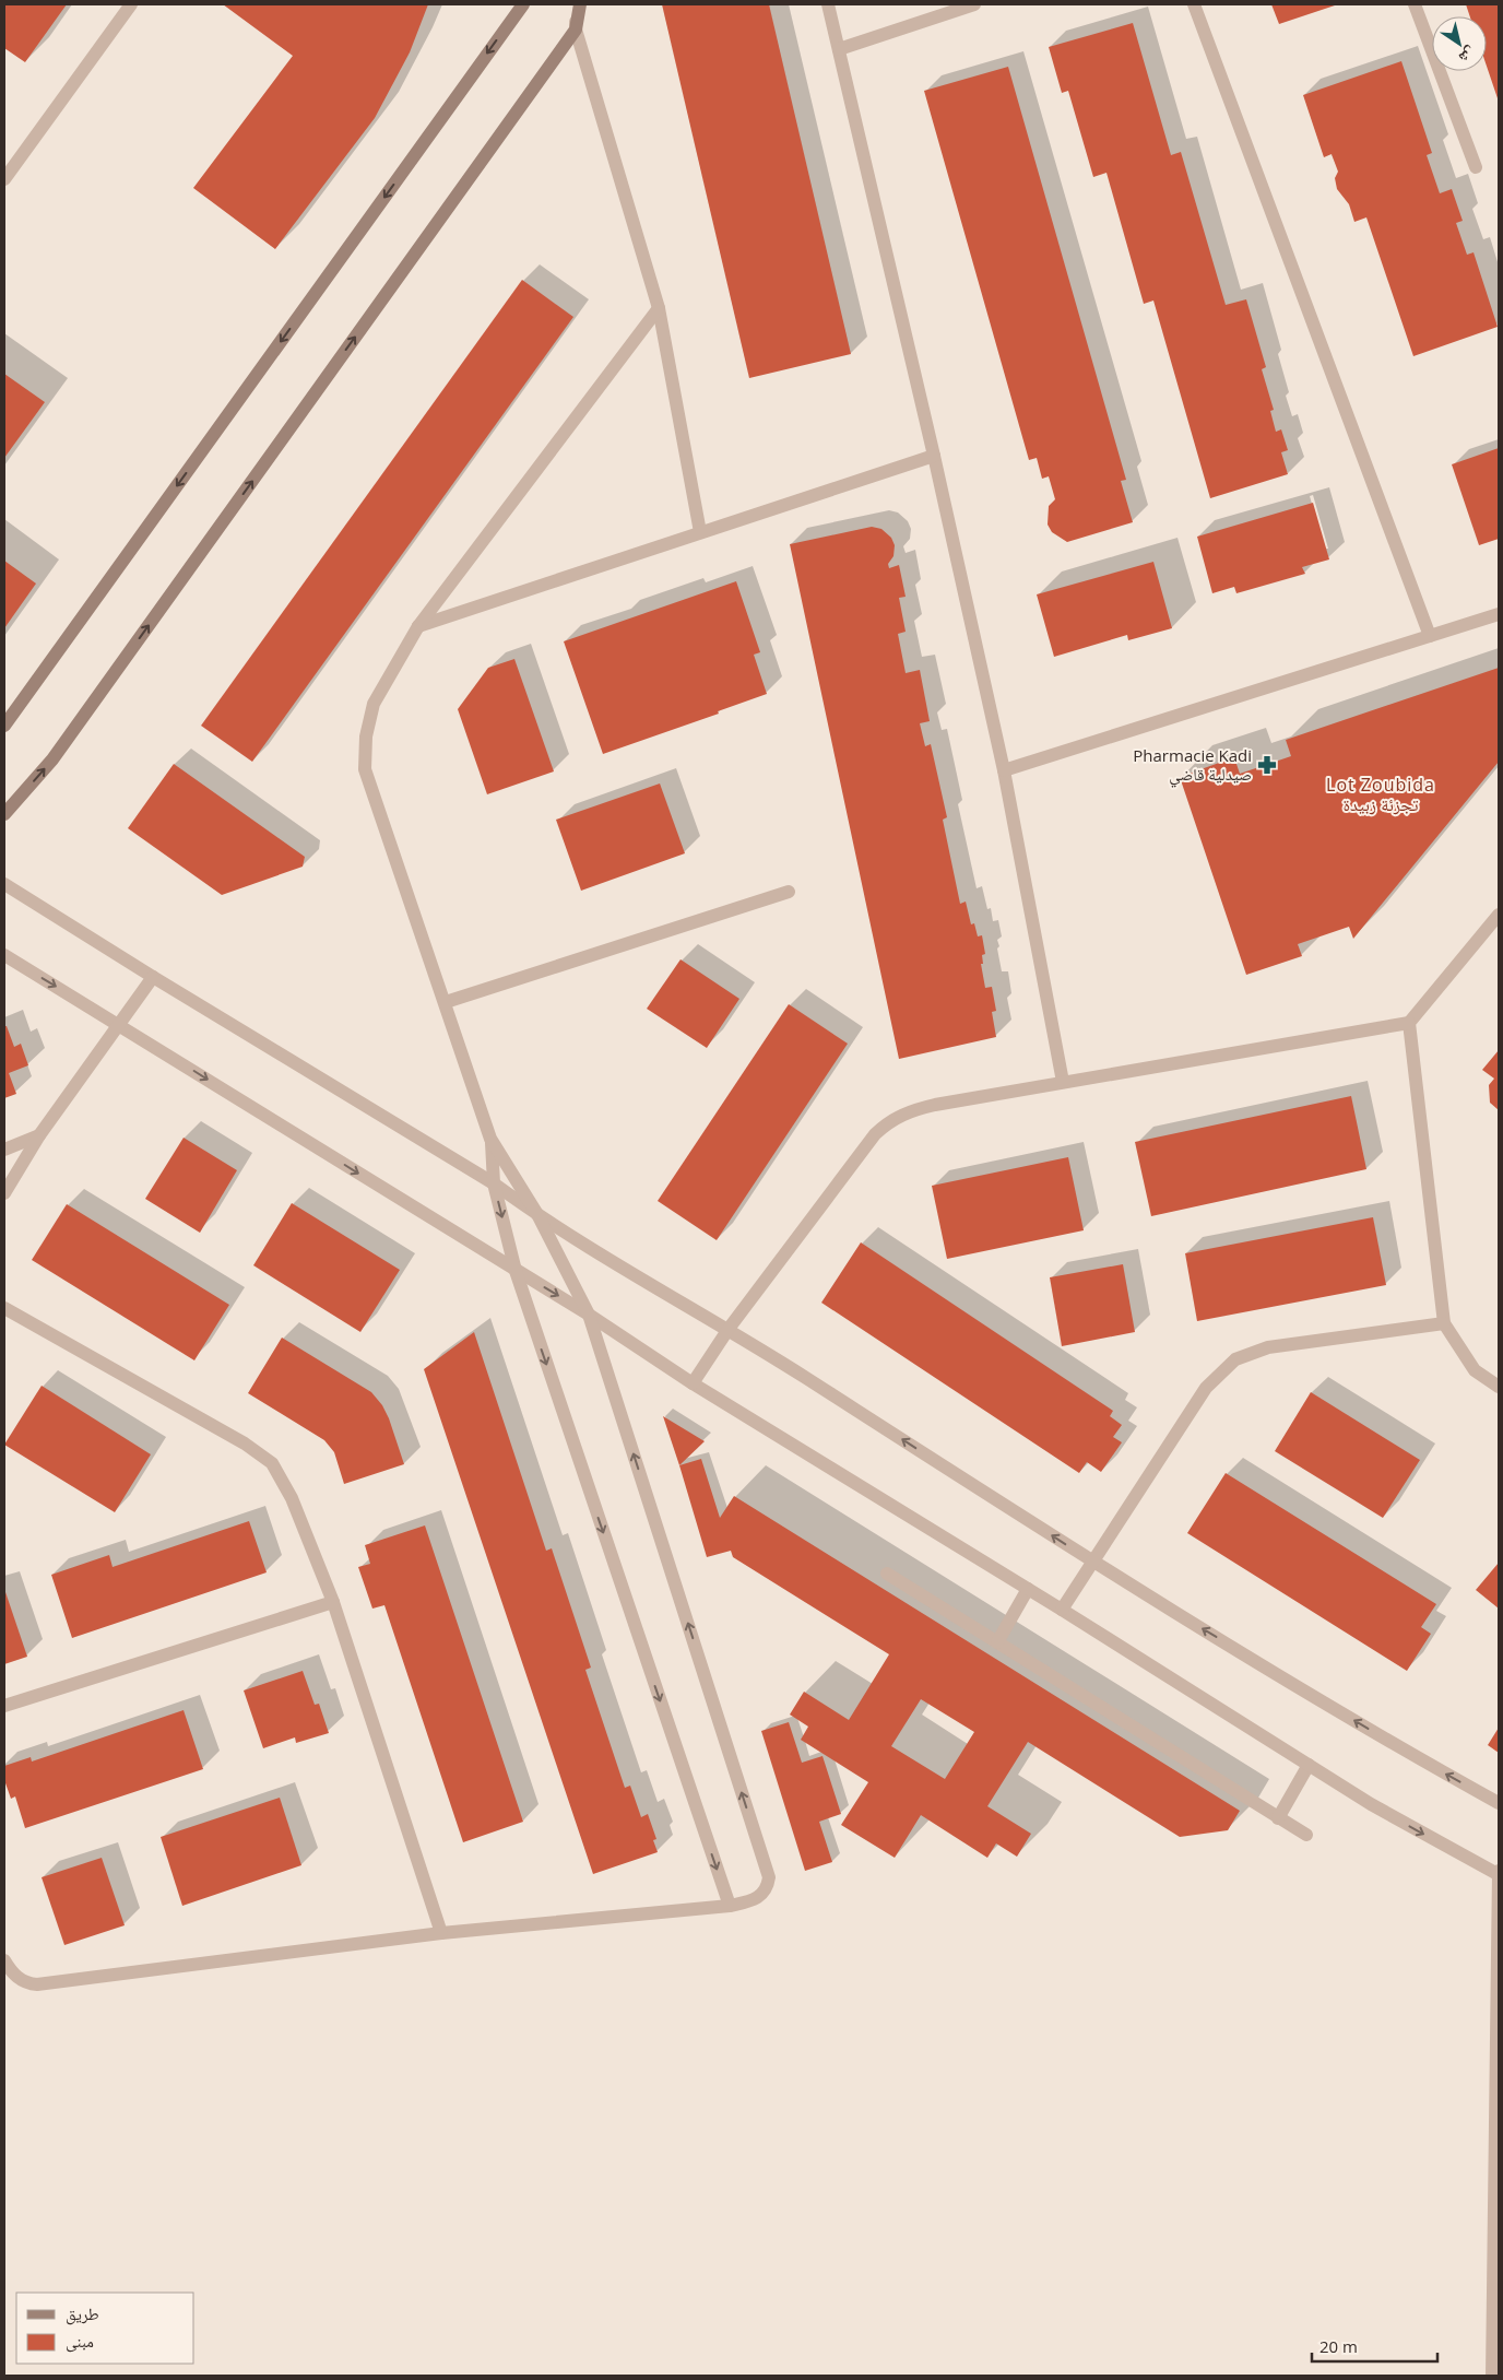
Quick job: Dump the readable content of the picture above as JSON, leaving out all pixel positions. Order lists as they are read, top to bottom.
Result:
{
  "districts": ["Lot Zoubida تجزئة زبيدة"],
  "places": {
    "pharmacy": ["Pharmacie Kadi صيدلية قاضي"]
  },
  "legend": ["طريق", "مبنى"],
  "scale_bar": "20 m",
  "north": "bottom right"
}
